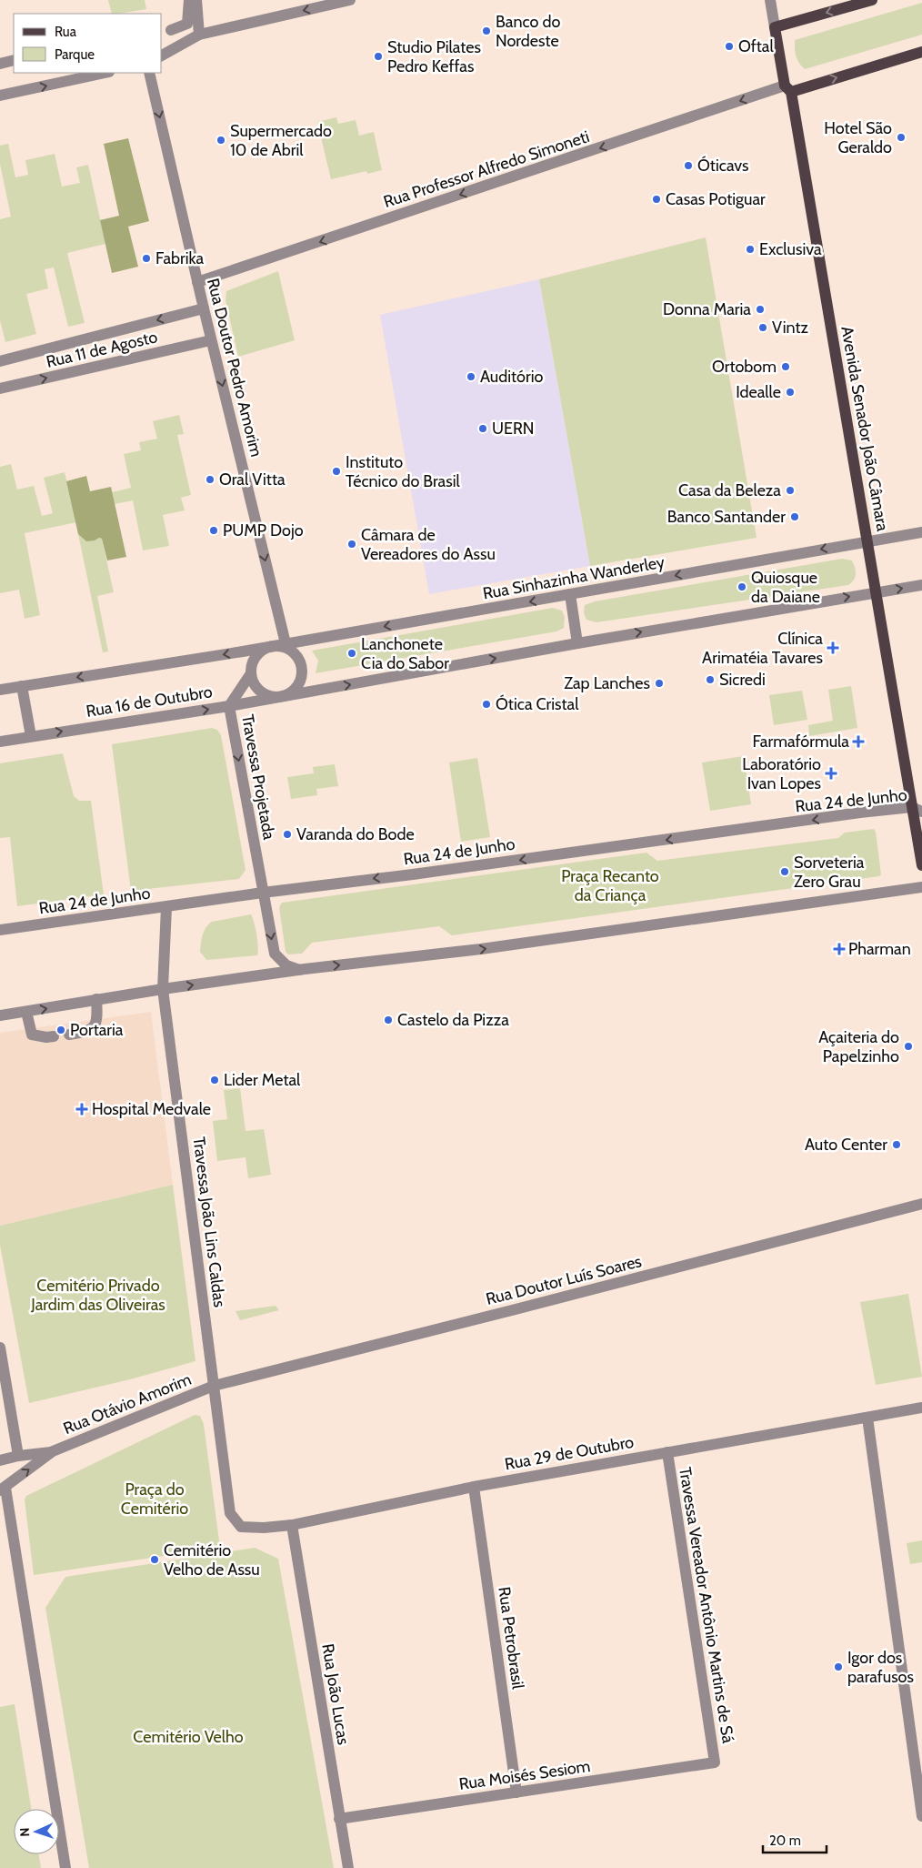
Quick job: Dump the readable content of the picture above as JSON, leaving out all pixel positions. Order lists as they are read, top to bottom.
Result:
{
  "streets": {
    "main road": ["Avenida Senador João Câmara"],
    "street": [
      "Rua Professor Alfredo Simoneti",
      "Rua 11 de Agosto",
      "Rua Doutor Pedro Amorim",
      "Rua Sinhazinha Wanderley",
      "Rua 16 de Outubro",
      "Travessa Projetada",
      "Rua 24 de Junho",
      "Travessa João Lins Caldas",
      "Rua Doutor Luís Soares",
      "Rua Otávio Amorim",
      "Rua 29 de Outubro",
      "Travessa Vereador Antônio Martins de Sá",
      "Rua Petrobrasil",
      "Rua João Lucas",
      "Rua Moisés Sesiom"
    ]
  },
  "crossings": [
    ["Rua Professor Alfredo Simoneti", "Rua Doutor Pedro Amorim"],
    ["Rua Professor Alfredo Simoneti", "Avenida Senador João Câmara"],
    ["Rua 11 de Agosto", "Rua Doutor Pedro Amorim"],
    ["Rua Doutor Pedro Amorim", "Rua Sinhazinha Wanderley"],
    ["Avenida Senador João Câmara", "Rua Sinhazinha Wanderley"],
    ["Avenida Senador João Câmara", "Rua 24 de Junho"],
    ["Rua 16 de Outubro", "Travessa Projetada"],
    ["Travessa Projetada", "Rua 24 de Junho"],
    ["Rua 24 de Junho", "Travessa João Lins Caldas"],
    ["Travessa João Lins Caldas", "Rua Doutor Luís Soares"],
    ["Travessa João Lins Caldas", "Rua Otávio Amorim"],
    ["Travessa João Lins Caldas", "Rua 29 de Outubro"],
    ["Rua Doutor Luís Soares", "Rua Otávio Amorim"],
    ["Rua 29 de Outubro", "Travessa Vereador Antônio Martins de Sá"],
    ["Rua 29 de Outubro", "Rua Petrobrasil"],
    ["Rua 29 de Outubro", "Rua João Lucas"],
    ["Travessa Vereador Antônio Martins de Sá", "Rua Moisés Sesiom"],
    ["Rua Petrobrasil", "Rua Moisés Sesiom"],
    ["Rua João Lucas", "Rua Moisés Sesiom"]
  ],
  "one_way": ["Rua Professor Alfredo Simoneti", "Rua Doutor Pedro Amorim", "Travessa Projetada"],
  "parks": [
    "Praça Recanto da Criança",
    "Cemitério Privado Jardim das Oliveiras",
    "Praça do Cemitério",
    "Cemitério Velho"
  ],
  "places": {
    "other": [
      "Banco do Nordeste",
      "Oftal",
      "Studio Pilates Pedro Keffas",
      "Hotel São Geraldo",
      "Supermercado 10 de Abril",
      "Óticavs",
      "Casas Potiguar",
      "Exclusiva",
      "Fabrika",
      "Donna Maria",
      "Vintz",
      "Ortobom",
      "Auditório",
      "Idealle",
      "UERN",
      "Instituto Técnico do Brasil",
      "Oral Vitta",
      "Casa da Beleza",
      "Banco Santander",
      "PUMP Dojo",
      "Câmara de Vereadores do Assu",
      "Quiosque da Daiane",
      "Lanchonete Cia do Sabor",
      "Sicredi",
      "Zap Lanches",
      "Ótica Cristal",
      "Varanda do Bode",
      "Sorveteria Zero Grau",
      "Castelo da Pizza",
      "Portaria",
      "Açaiteria do Papelzinho",
      "Lider Metal",
      "Auto Center",
      "Cemitério Velho de Assu",
      "Igor dos parafusos"
    ],
    "health": [
      "Clínica Arimatéia Tavares",
      "Farmafórmula",
      "Laboratório Ivan Lopes",
      "Pharman",
      "Hospital Medvale"
    ]
  },
  "legend": ["Rua", "Parque"],
  "scale_bar": "20 m",
  "north": "left"
}
